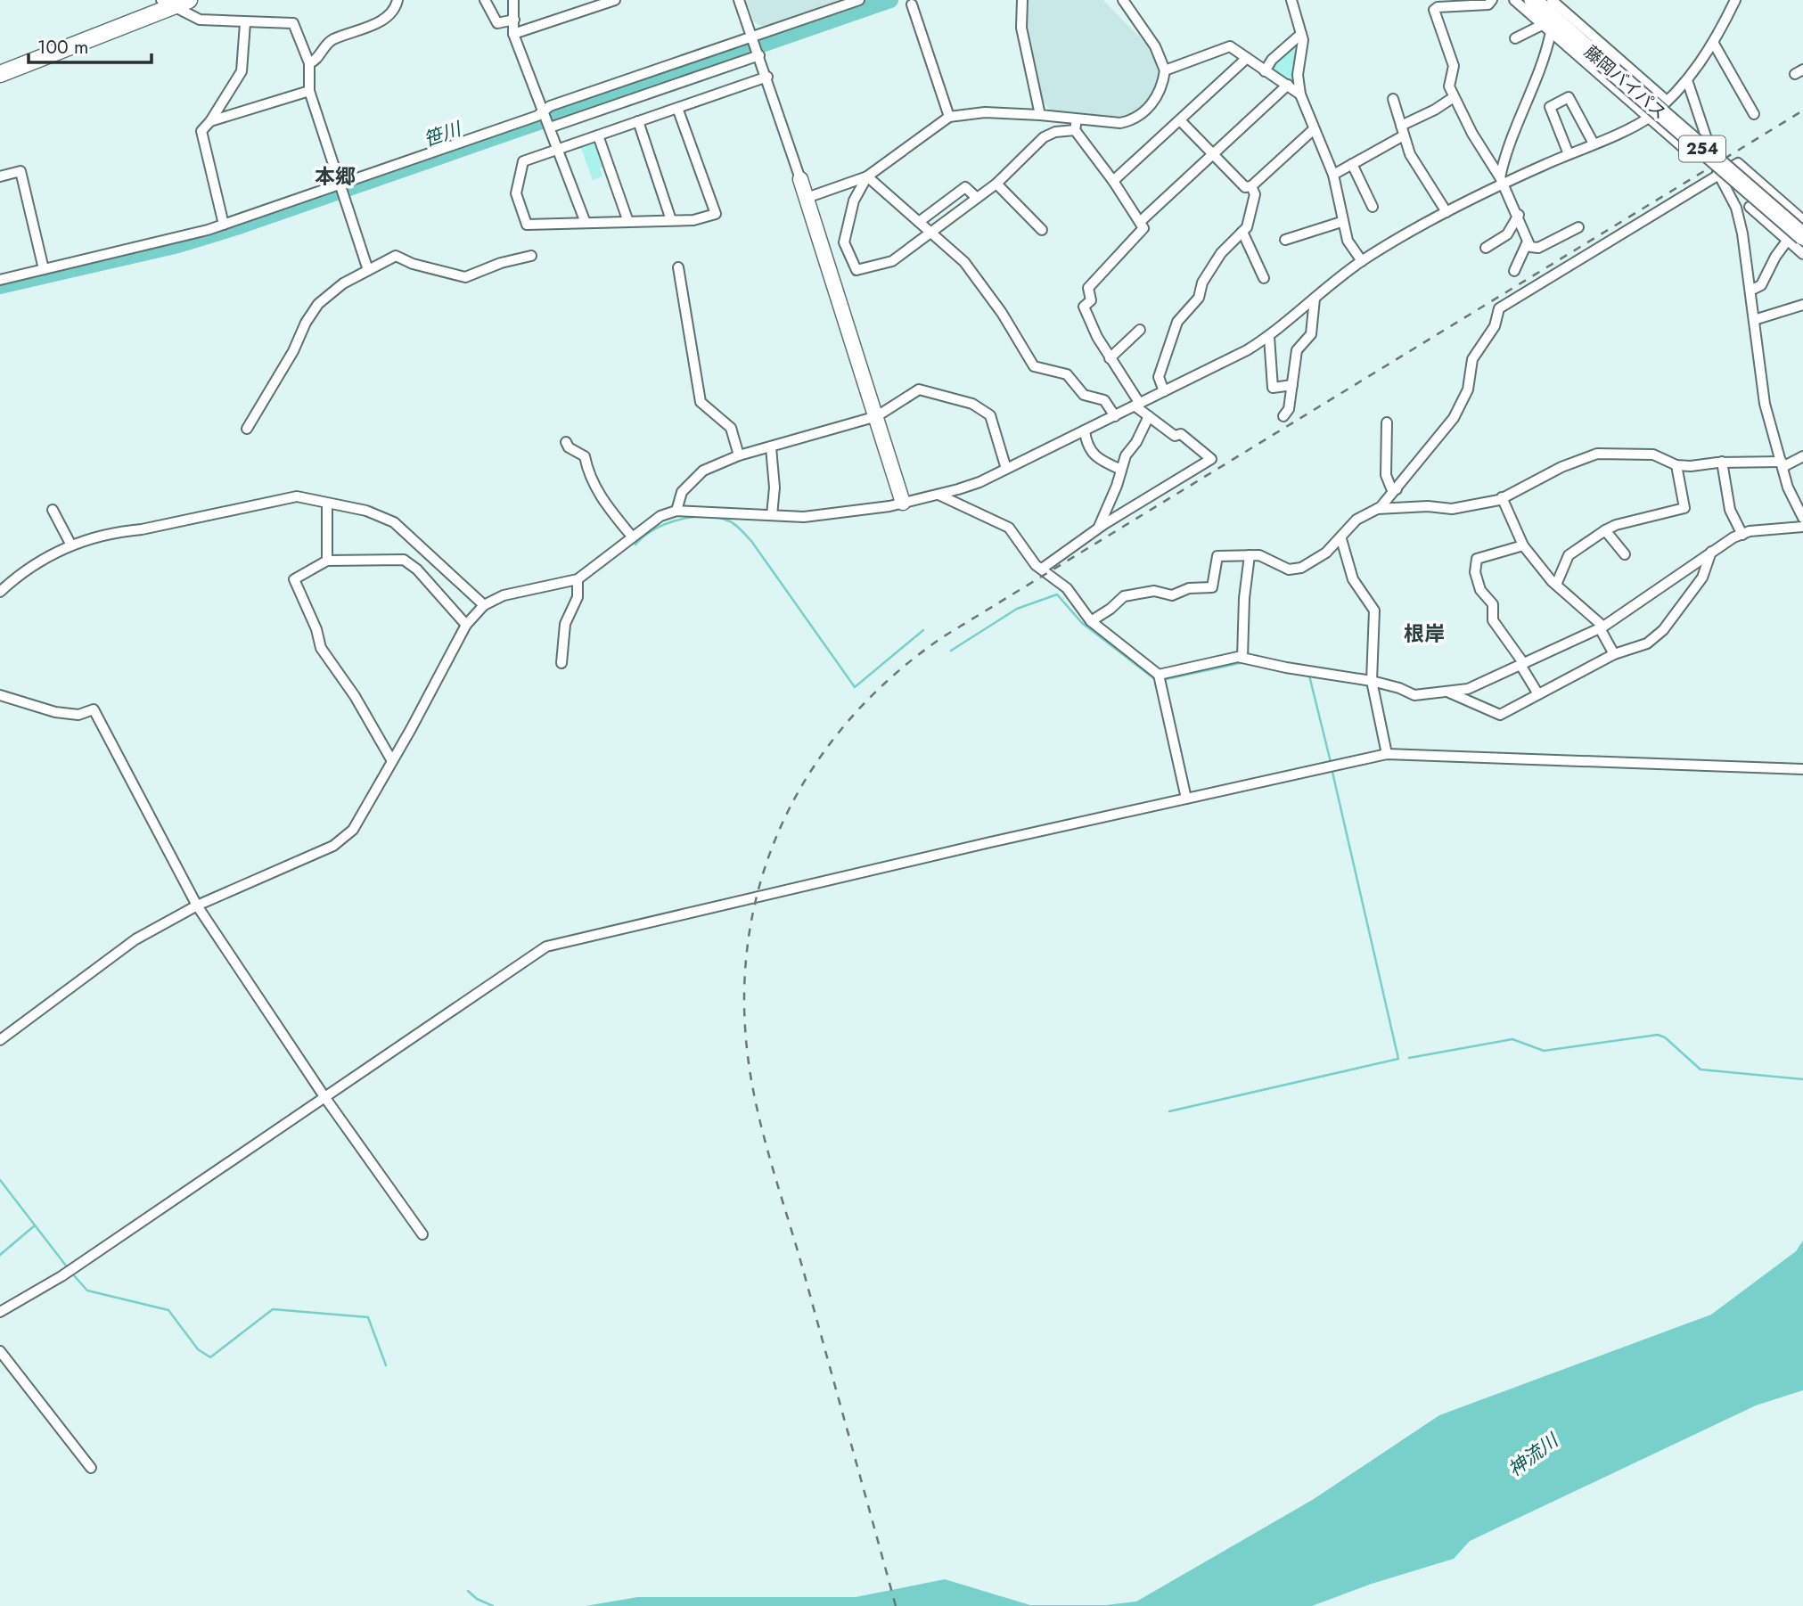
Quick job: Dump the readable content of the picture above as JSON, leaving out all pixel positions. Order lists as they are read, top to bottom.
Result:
{
  "streets": {
    "highway": ["藤岡バイパス", "254"]
  },
  "districts": ["本郷", "根岸"],
  "water": ["笹川", "神流川"],
  "scale_bar": "100 m"
}
